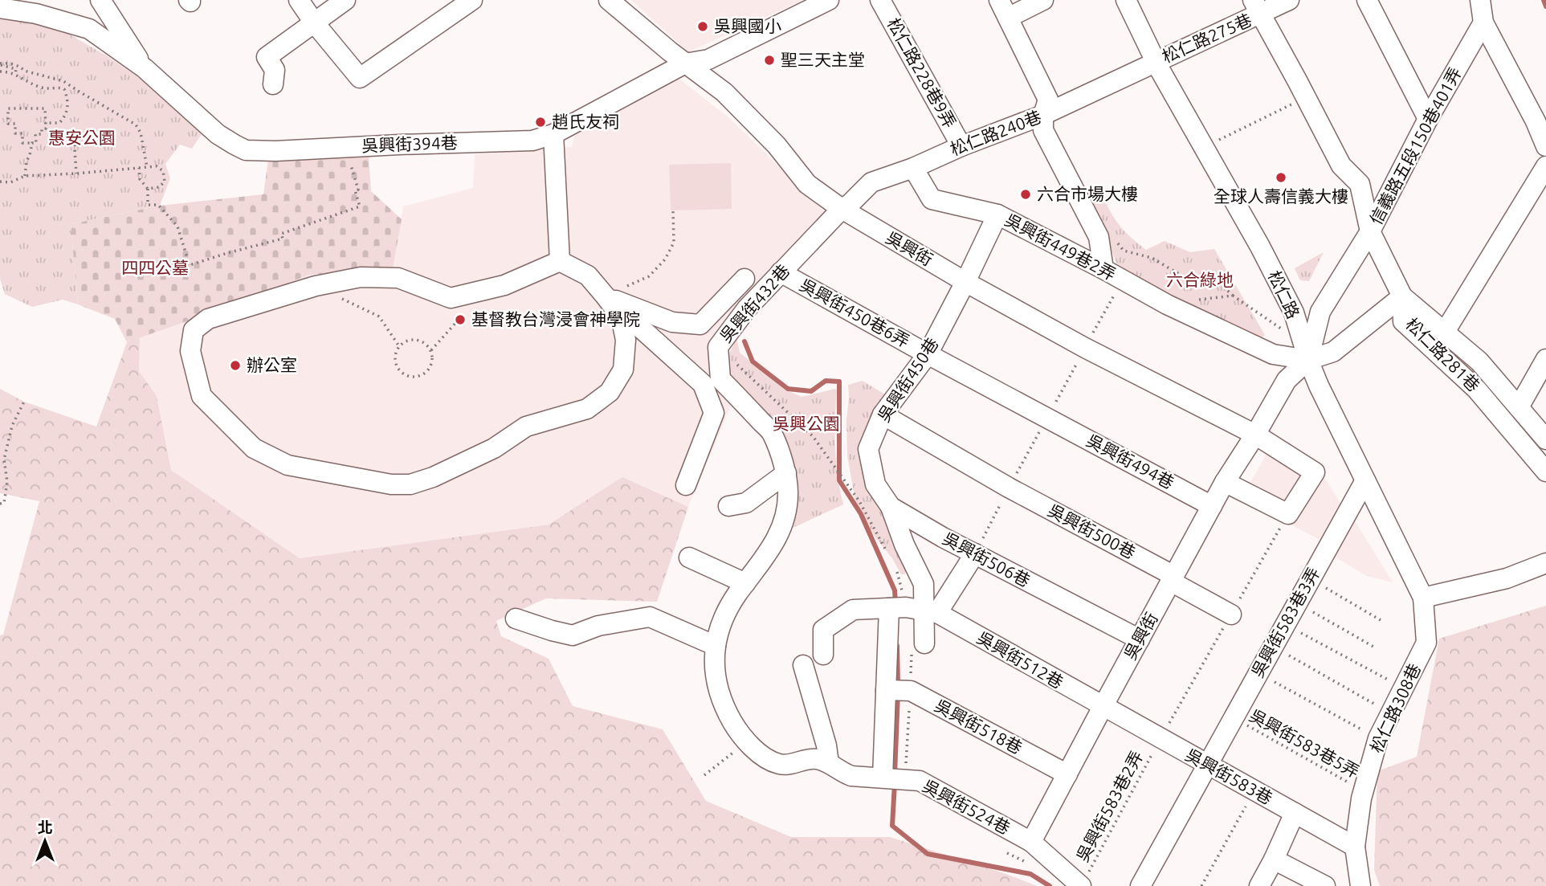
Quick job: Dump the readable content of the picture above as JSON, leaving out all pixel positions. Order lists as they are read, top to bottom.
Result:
{
  "streets": {
    "street": [
      "松仁路275巷",
      "松仁路228巷9弄",
      "松仁路240巷",
      "吳興街394巷",
      "信義路五段150巷401弄",
      "吳興街449巷2弄",
      "吳興街",
      "松仁路",
      "吳興街432巷",
      "吳興街450巷6弄",
      "松仁路281巷",
      "吳興街450巷",
      "吳興街494巷",
      "吳興街500巷",
      "吳興街506巷",
      "吳興街583巷3弄",
      "吳興街512巷",
      "松仁路308巷",
      "吳興街518巷",
      "吳興街583巷",
      "吳興街524巷"
    ],
    "path": ["吳興街583巷5弄", "吳興街583巷2弄"]
  },
  "crossings": [
    ["松仁路275巷", "松仁路240巷"],
    ["松仁路275巷", "信義路五段150巷401弄"],
    ["松仁路275巷", "松仁路"],
    ["松仁路228巷9弄", "松仁路240巷"],
    ["松仁路240巷", "吳興街449巷2弄"],
    ["松仁路240巷", "吳興街"],
    ["松仁路240巷", "松仁路"],
    ["松仁路240巷", "吳興街432巷"],
    ["吳興街394巷", "吳興街"],
    ["吳興街449巷2弄", "吳興街"],
    ["吳興街449巷2弄", "松仁路"],
    ["吳興街449巷2弄", "松仁路281巷"],
    ["吳興街449巷2弄", "吳興街450巷"],
    ["吳興街", "松仁路"],
    ["吳興街", "吳興街432巷"],
    ["吳興街", "松仁路281巷"],
    ["吳興街", "吳興街450巷"],
    ["吳興街", "吳興街494巷"],
    ["吳興街", "吳興街500巷"],
    ["吳興街", "吳興街506巷"],
    ["吳興街", "吳興街512巷"],
    ["吳興街", "吳興街518巷"],
    ["吳興街", "吳興街583巷"],
    ["吳興街", "吳興街524巷"],
    ["松仁路", "松仁路281巷"],
    ["松仁路", "吳興街583巷3弄"],
    ["松仁路", "松仁路308巷"],
    ["吳興街432巷", "吳興街450巷6弄"],
    ["吳興街432巷", "吳興街524巷"],
    ["吳興街450巷6弄", "吳興街450巷"],
    ["吳興街450巷6弄", "吳興街494巷"],
    ["吳興街450巷", "吳興街500巷"],
    ["吳興街450巷", "吳興街506巷"],
    ["吳興街583巷3弄", "吳興街583巷5弄"],
    ["吳興街583巷3弄", "吳興街583巷"],
    ["吳興街512巷", "吳興街583巷"],
    ["松仁路308巷", "吳興街583巷5弄"],
    ["松仁路308巷", "吳興街583巷"],
    ["吳興街583巷", "吳興街583巷2弄"],
    ["吳興街583巷2弄", "吳興街524巷"]
  ],
  "parks": [
    "惠安公園",
    "四四公墓",
    "六合綠地",
    "吳興公園"
  ],
  "places": [
    "吳興國小",
    "聖三天主堂",
    "趙氏友祠",
    "全球人壽信義大樓",
    "六合市場大樓",
    "基督教台灣浸會神學院",
    "辦公室"
  ],
  "north": "top"
}
